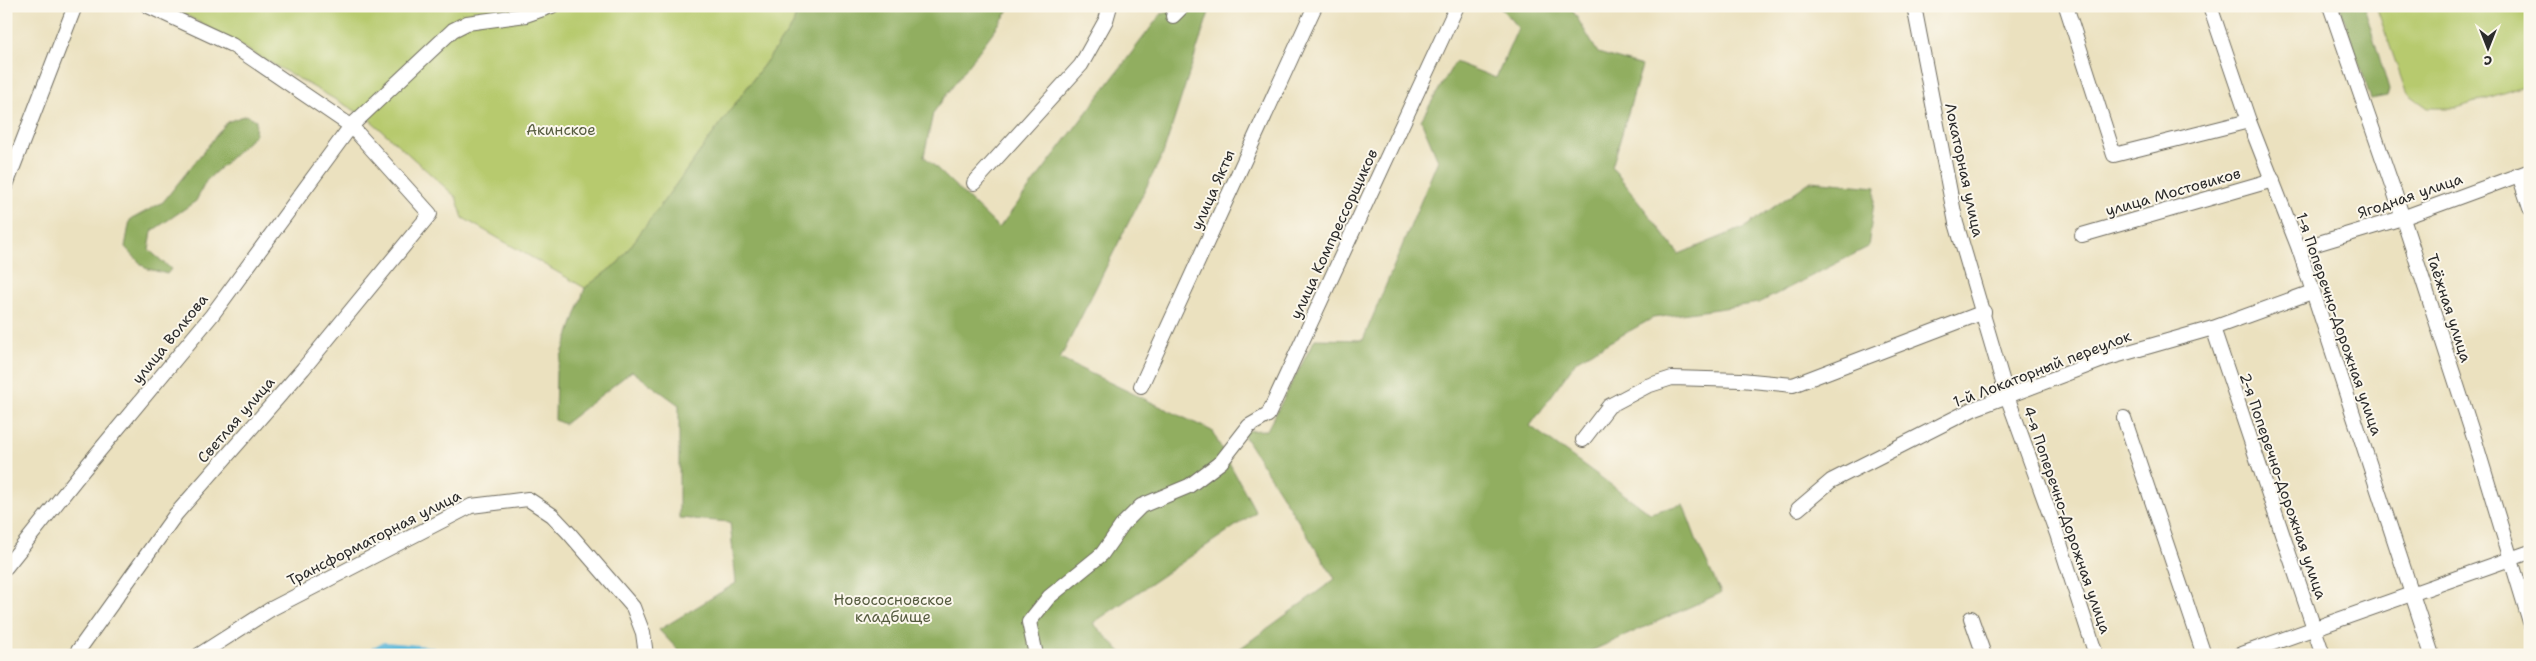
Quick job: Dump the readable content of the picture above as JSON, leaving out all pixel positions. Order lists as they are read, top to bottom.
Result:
{
  "streets": {
    "street": [
      "Локаторная улица",
      "улица Якты",
      "улица Мостовиков",
      "Ягодная улица",
      "улица Компрессорщиков",
      "Таёжная улица",
      "1-я Поперечно-Дорожная улица",
      "улица Волкова",
      "1-й Локаторный переулок",
      "Светлая улица",
      "2-я Поперечно-Дорожная улица",
      "4-я Поперечно-Дорожная улица",
      "Трансформаторная улица"
    ]
  },
  "crossings": [
    ["Локаторная улица", "1-й Локаторный переулок"],
    ["Локаторная улица", "4-я Поперечно-Дорожная улица"],
    ["улица Мостовиков", "1-я Поперечно-Дорожная улица"],
    ["Ягодная улица", "Таёжная улица"],
    ["Ягодная улица", "1-я Поперечно-Дорожная улица"],
    ["1-я Поперечно-Дорожная улица", "1-й Локаторный переулок"],
    ["улица Волкова", "Светлая улица"],
    ["1-й Локаторный переулок", "2-я Поперечно-Дорожная улица"],
    ["1-й Локаторный переулок", "4-я Поперечно-Дорожная улица"]
  ],
  "parks": ["Акинское", "Новососновское кладбище"],
  "north": "bottom"
}
